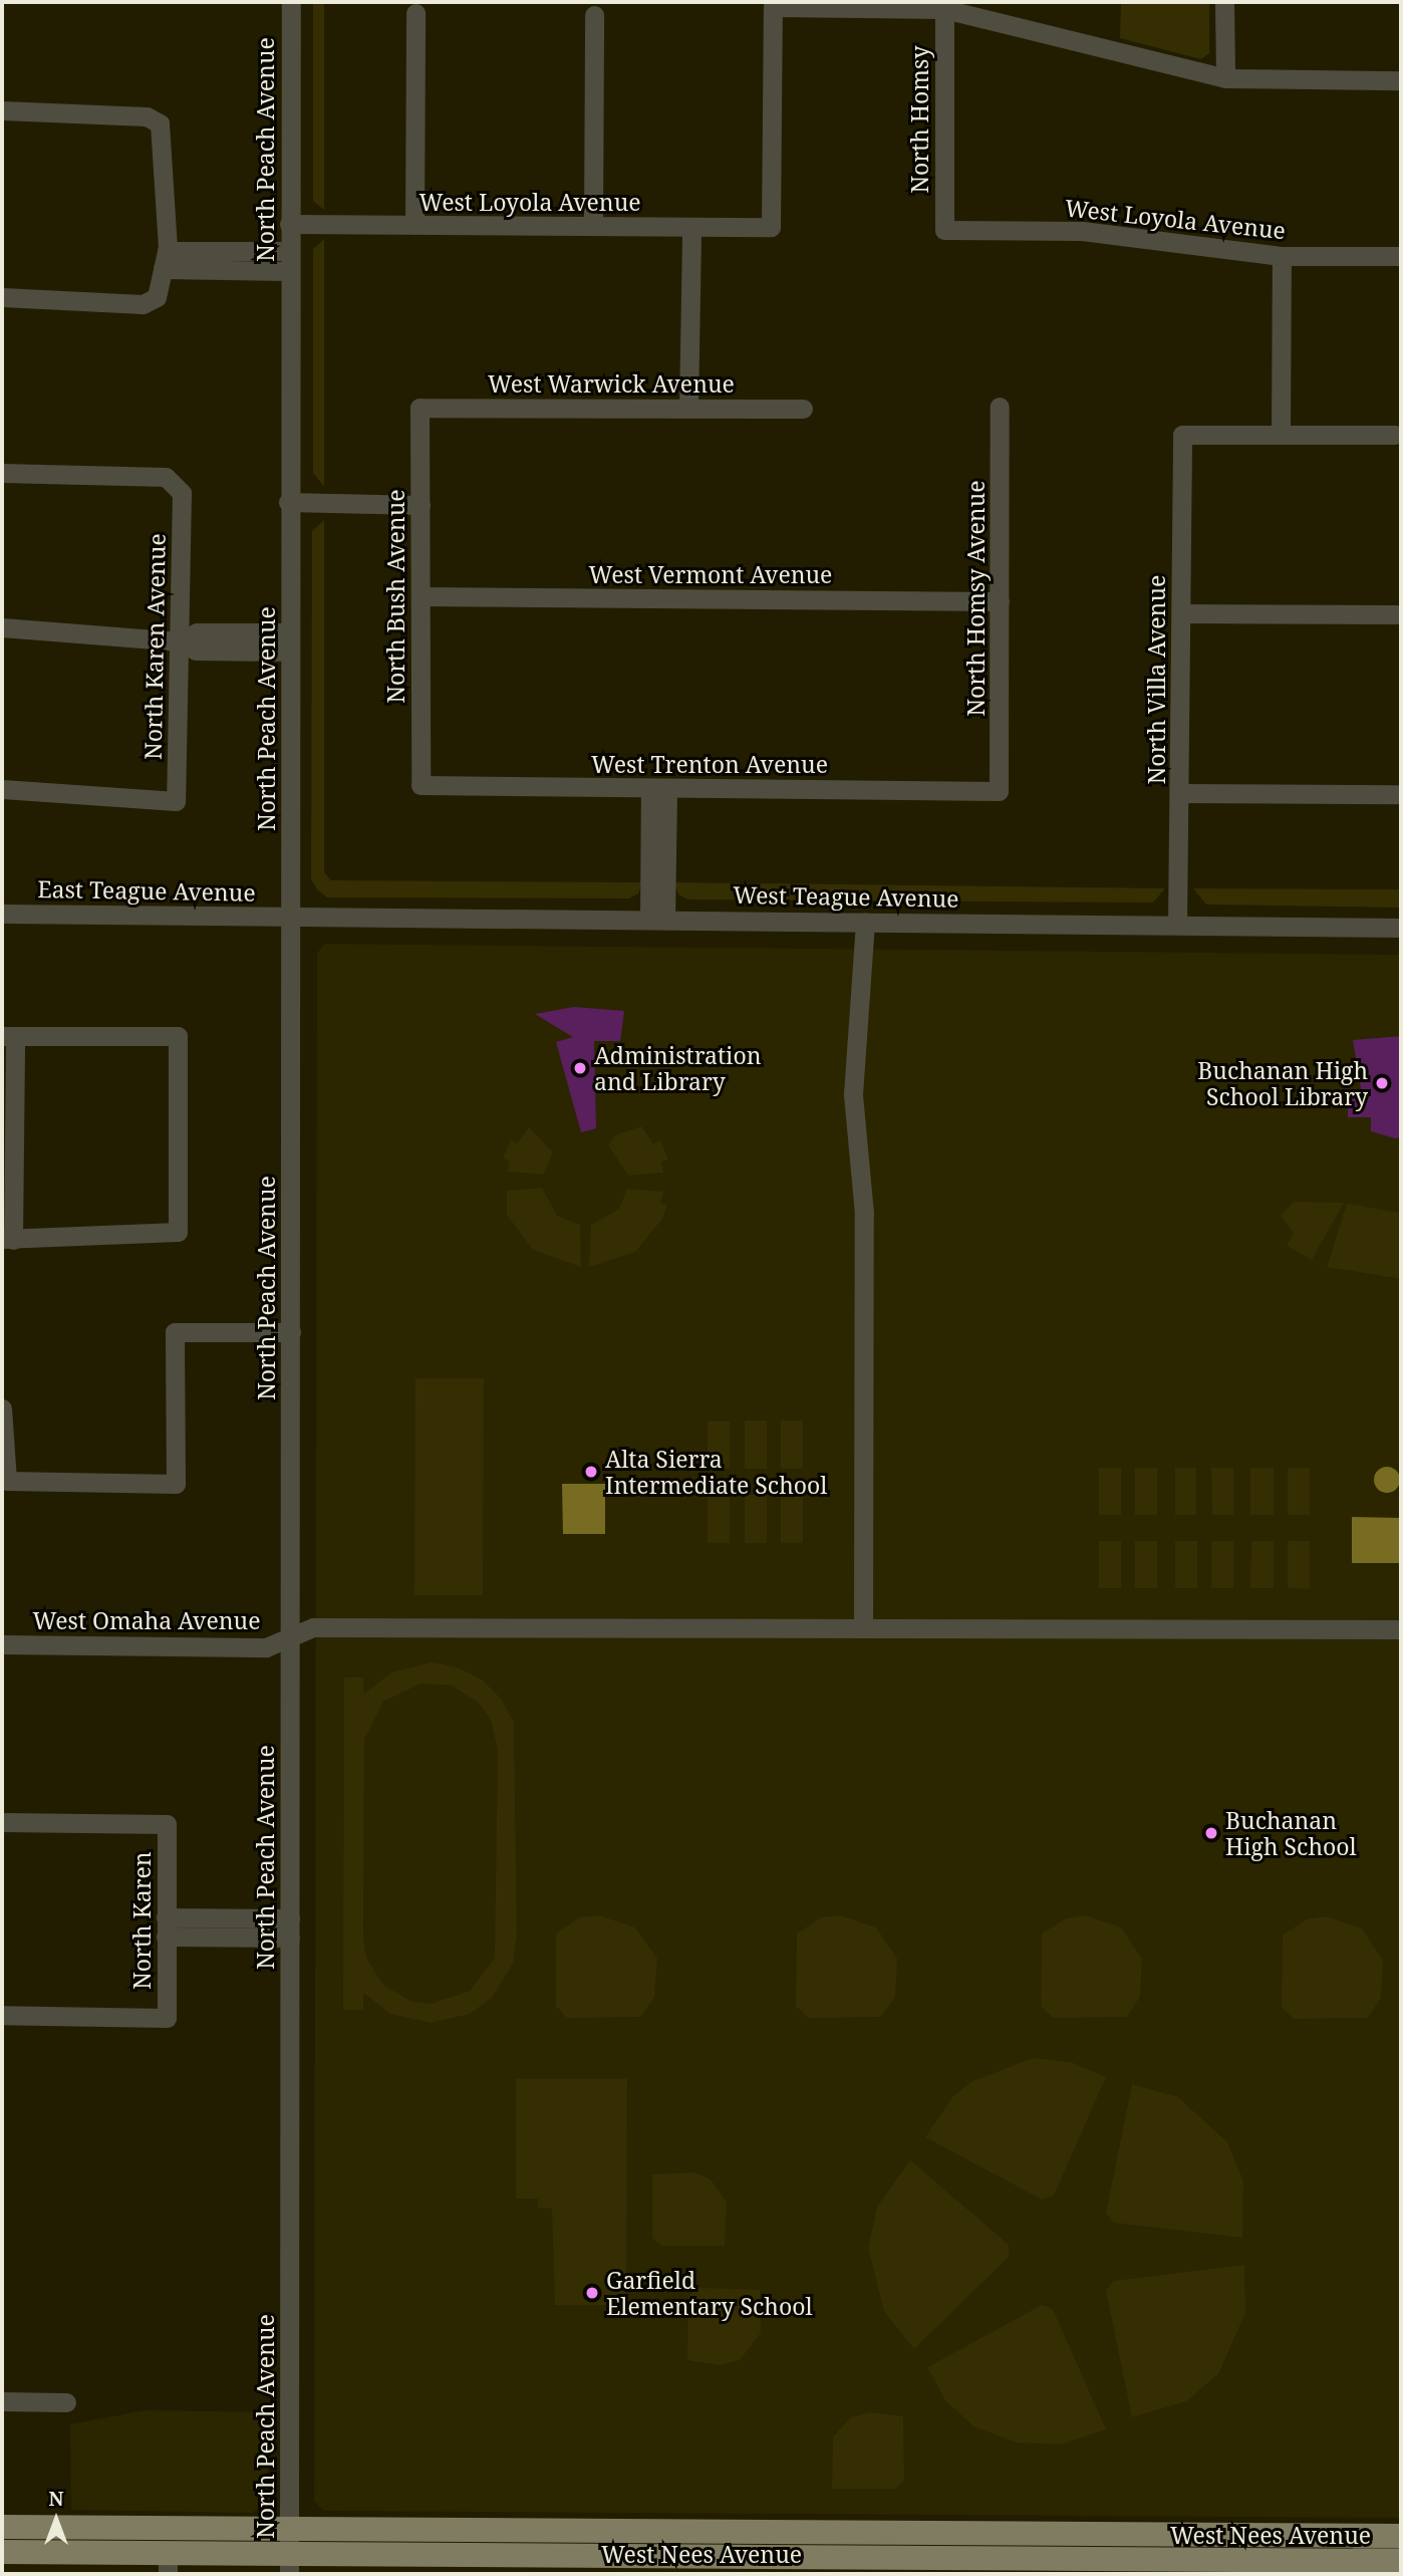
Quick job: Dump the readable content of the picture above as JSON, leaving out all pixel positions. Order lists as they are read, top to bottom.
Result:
{
  "streets": {
    "main road": ["West Nees Avenue"],
    "street": [
      "North Homsy",
      "North Peach Avenue",
      "West Loyola Avenue",
      "West Warwick Avenue",
      "West Vermont Avenue",
      "North Bush Avenue",
      "North Homsy Avenue",
      "North Karen Avenue",
      "North Villa Avenue",
      "West Trenton Avenue",
      "East Teague Avenue",
      "West Teague Avenue",
      "West Omaha Avenue",
      "North Karen"
    ]
  },
  "crossings": [
    ["North Homsy", "West Loyola Avenue"],
    ["North Peach Avenue", "West Loyola Avenue"],
    ["North Peach Avenue", "East Teague Avenue"],
    ["North Peach Avenue", "West Teague Avenue"],
    ["North Peach Avenue", "West Omaha Avenue"],
    ["North Peach Avenue", "West Nees Avenue"],
    ["West Warwick Avenue", "North Bush Avenue"],
    ["West Vermont Avenue", "North Bush Avenue"],
    ["West Vermont Avenue", "North Homsy Avenue"],
    ["North Bush Avenue", "West Trenton Avenue"],
    ["North Homsy Avenue", "West Trenton Avenue"],
    ["North Villa Avenue", "West Teague Avenue"],
    ["East Teague Avenue", "West Teague Avenue"]
  ],
  "places": [
    "Administration and Library",
    "Buchanan High School Library",
    "Alta Sierra Intermediate School",
    "Buchanan High School",
    "Garfield Elementary School"
  ],
  "north": "top"
}
